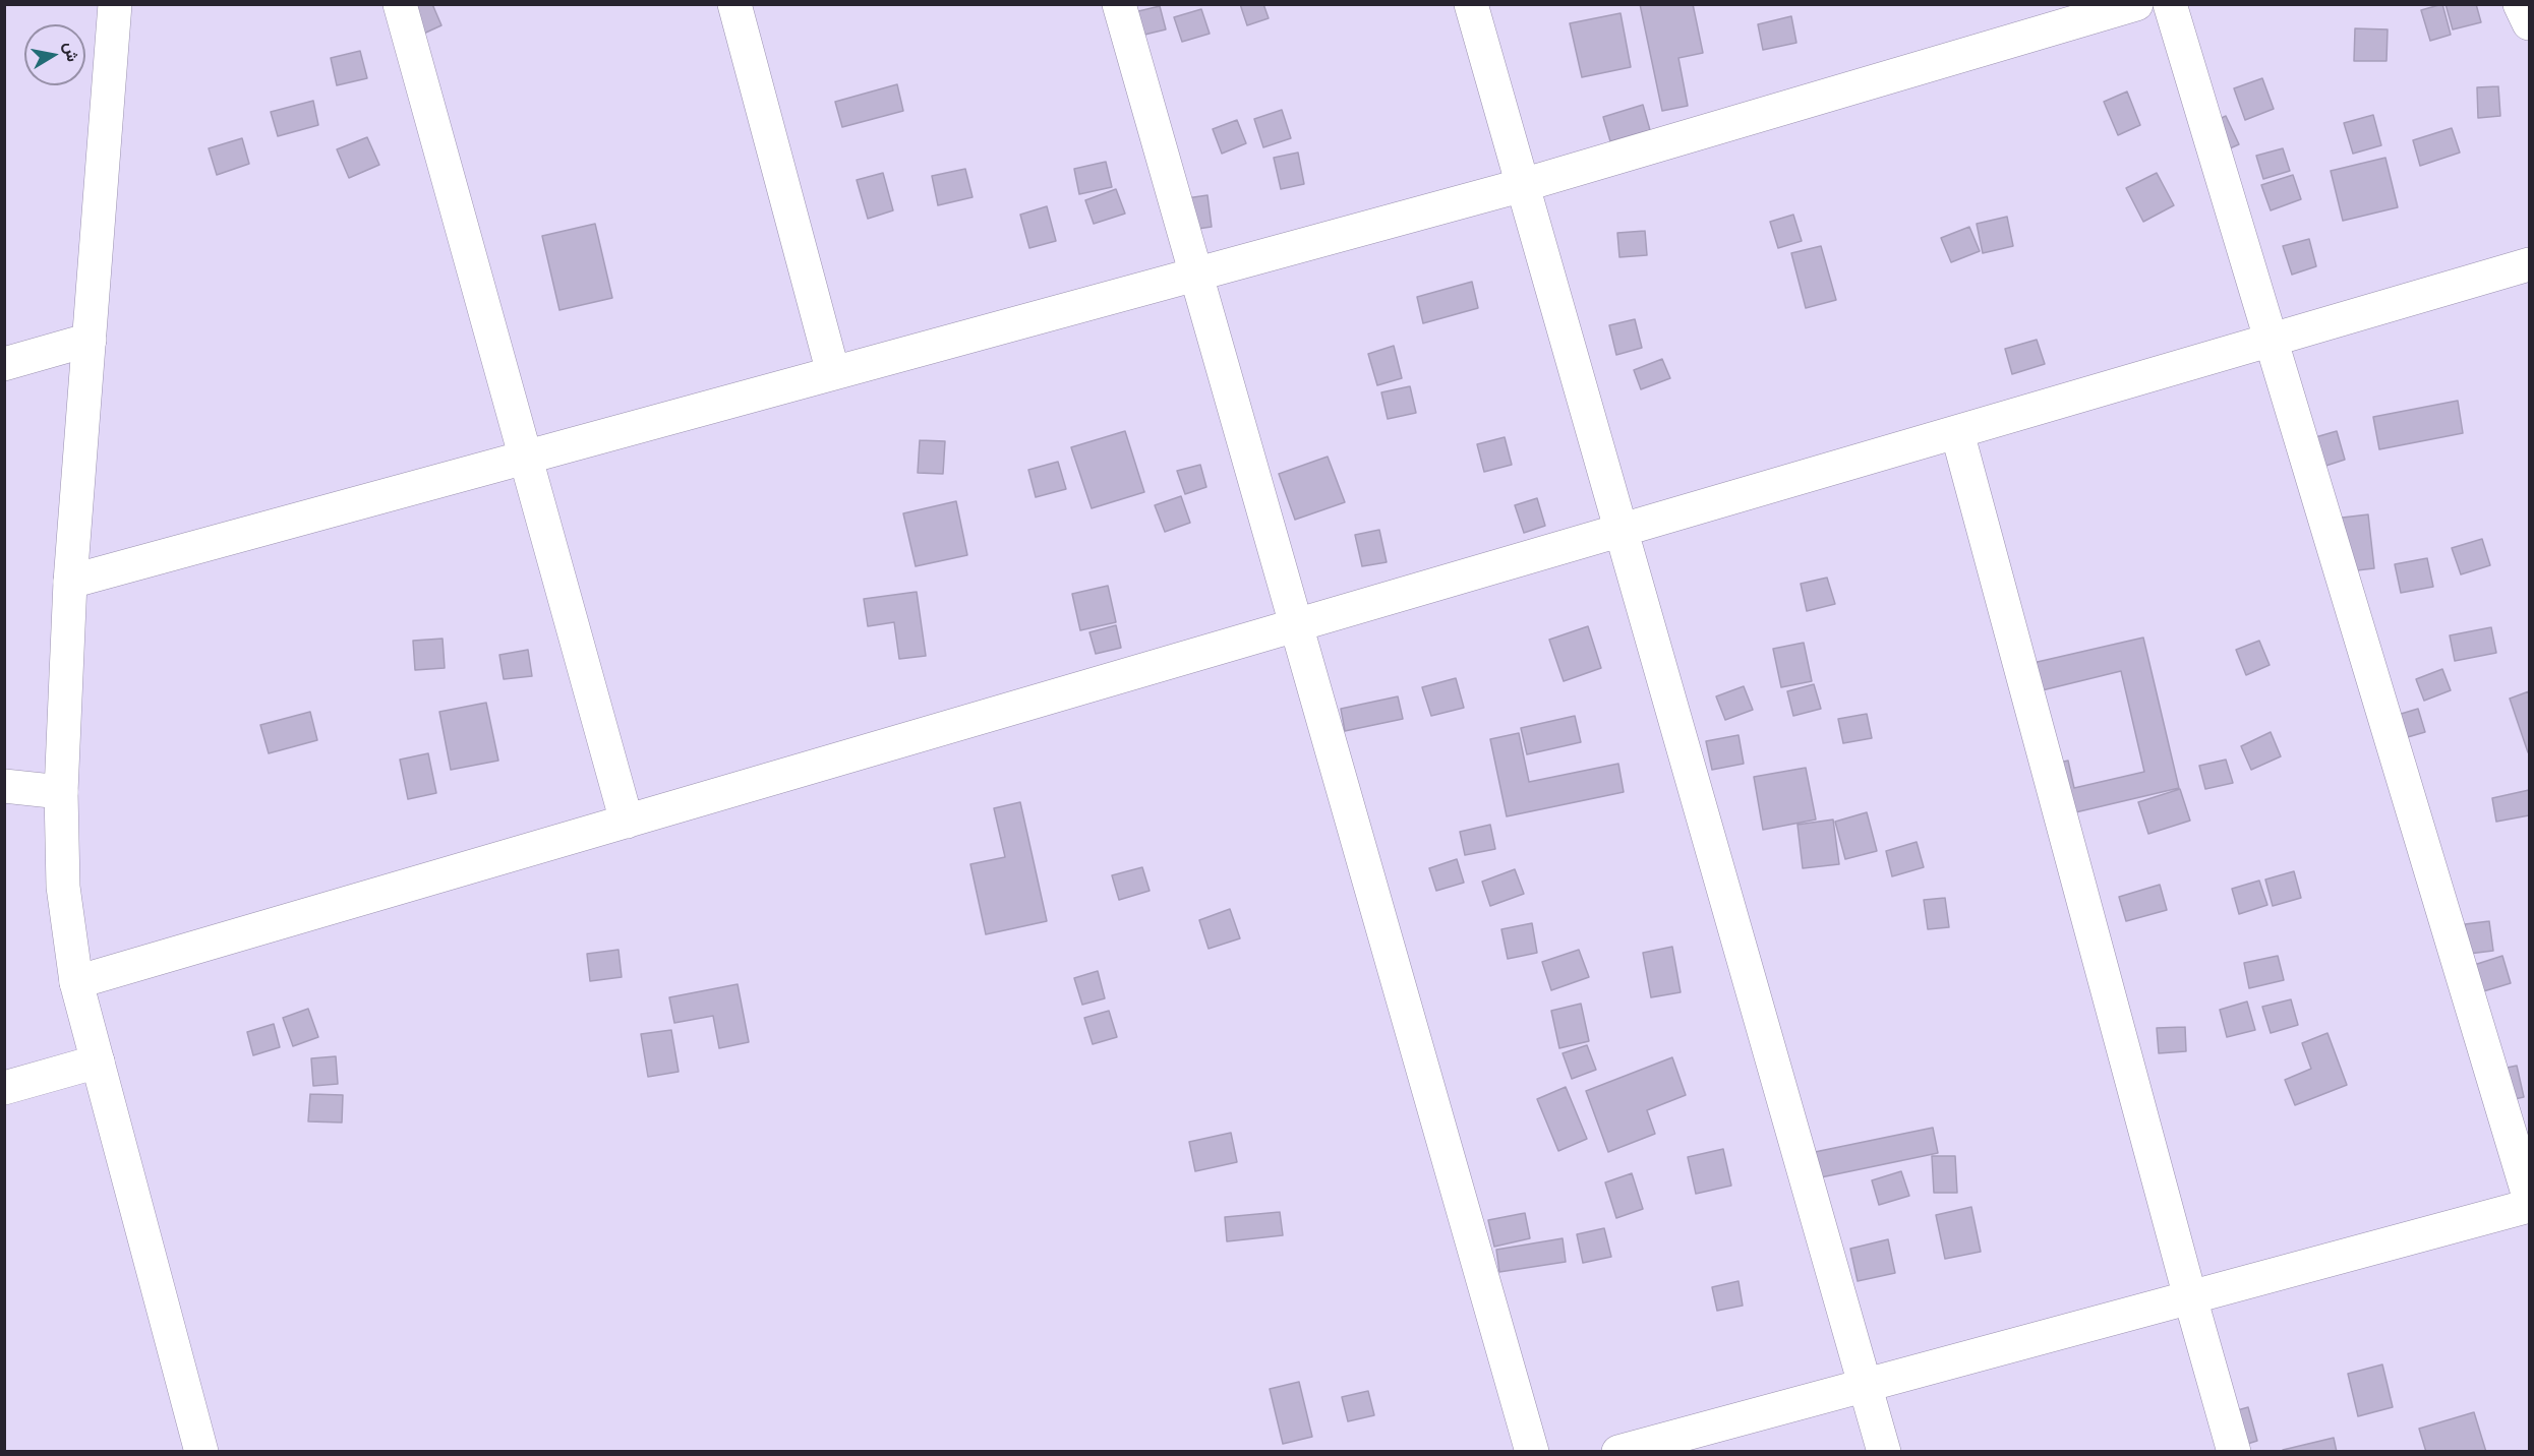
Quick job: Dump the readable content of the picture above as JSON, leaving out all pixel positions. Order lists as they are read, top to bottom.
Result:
{
  "north": "right"
}
